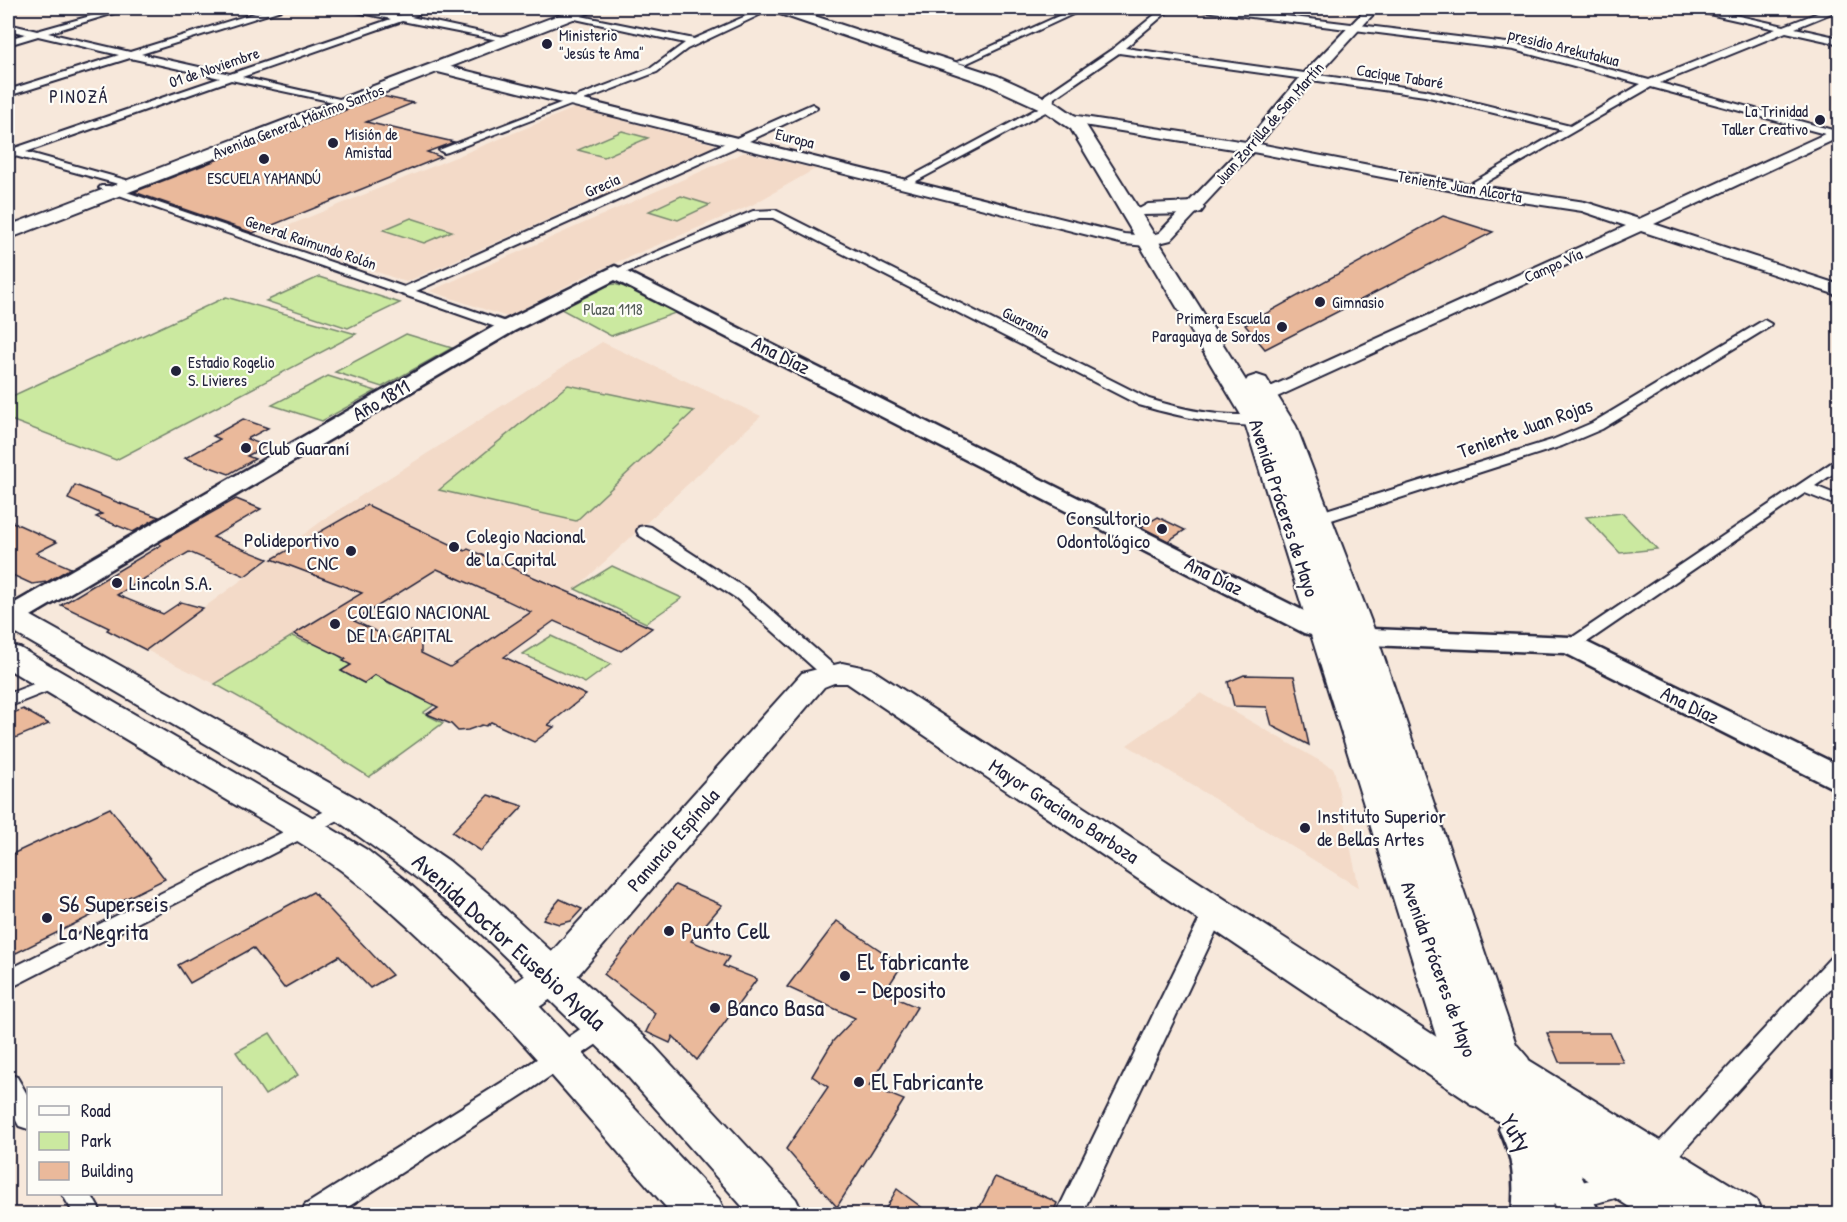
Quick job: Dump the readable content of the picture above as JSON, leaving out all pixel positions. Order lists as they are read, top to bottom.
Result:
{
  "streets": {
    "highway": ["Avenida Próceres de Mayo", "Avenida Doctor Eusebio Ayala"],
    "main road": [
      "Avenida General Máximo Santos",
      "Ana Díaz",
      "Año 1811",
      "Mayor Graciano Barboza",
      "Panuncio Espínola",
      "Yuty"
    ],
    "street": [
      "presidio Arekutakua",
      "01 de Noviembre",
      "Cacique Tabaré",
      "Juan Zorrilla de San Martín",
      "Europa",
      "Grecia",
      "Teniente Juan Alcorta",
      "General Raimundo Rolón",
      "Campo Vía",
      "Guarania",
      "Teniente Juan Rojas"
    ]
  },
  "crossings": [
    ["presidio Arekutakua", "Juan Zorrilla de San Martín"],
    ["presidio Arekutakua", "Campo Vía"],
    ["01 de Noviembre", "General Raimundo Rolón"],
    ["Cacique Tabaré", "Juan Zorrilla de San Martín"],
    ["Avenida General Máximo Santos", "Europa"],
    ["Avenida General Máximo Santos", "General Raimundo Rolón"],
    ["Juan Zorrilla de San Martín", "Europa"],
    ["Juan Zorrilla de San Martín", "Teniente Juan Alcorta"],
    ["Juan Zorrilla de San Martín", "Avenida Próceres de Mayo"],
    ["Europa", "Grecia"],
    ["Europa", "Avenida Próceres de Mayo"],
    ["Grecia", "General Raimundo Rolón"],
    ["Teniente Juan Alcorta", "Campo Vía"],
    ["Teniente Juan Alcorta", "Avenida Próceres de Mayo"],
    ["General Raimundo Rolón", "Año 1811"],
    ["Campo Vía", "Guarania"],
    ["Campo Vía", "Avenida Próceres de Mayo"],
    ["Guarania", "Año 1811"],
    ["Guarania", "Avenida Próceres de Mayo"],
    ["Ana Díaz", "Año 1811"],
    ["Ana Díaz", "Avenida Próceres de Mayo"],
    ["Año 1811", "Avenida Doctor Eusebio Ayala"],
    ["Teniente Juan Rojas", "Avenida Próceres de Mayo"],
    ["Avenida Próceres de Mayo", "Mayor Graciano Barboza"],
    ["Avenida Próceres de Mayo", "Yuty"],
    ["Mayor Graciano Barboza", "Panuncio Espínola"],
    ["Mayor Graciano Barboza", "Yuty"],
    ["Panuncio Espínola", "Avenida Doctor Eusebio Ayala"]
  ],
  "districts": ["PINOZÁ"],
  "parks": ["Plaza 1118"],
  "places": [
    "Ministerio \"Jesús te Ama\"",
    "La Trinidad Taller Creativo",
    "Misión de Amistad",
    "ESCUELA YAMANDÚ",
    "Gimnasio",
    "Primera Escuela Paraguaya de Sordos",
    "Estadio Rogelio S. Livieres",
    "Club Guaraní",
    "Consultorio Odontológico",
    "Colegio Nacional de la Capital",
    "Polideportivo CNC",
    "Lincoln S.A.",
    "COLEGIO NACIONAL DE LA CAPITAL",
    "Instituto Superior de Bellas Artes",
    "S6 Superseis La Negrita",
    "Punto Cell",
    "El fabricante - Deposito",
    "Banco Basa",
    "El Fabricante"
  ],
  "legend": ["Road", "Park", "Building"]
}
